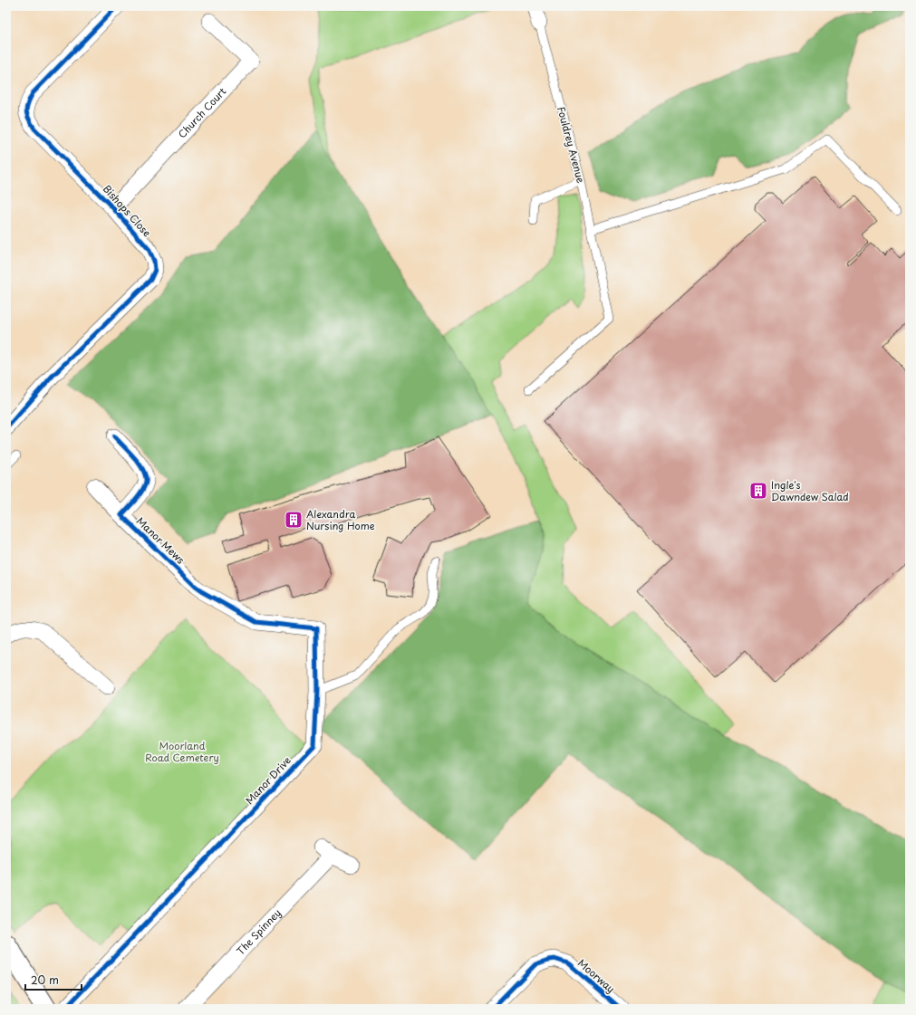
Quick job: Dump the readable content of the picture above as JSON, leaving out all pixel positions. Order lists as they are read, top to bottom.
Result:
{
  "streets": {
    "street": [
      "Church Court",
      "Fouldrey Avenue",
      "Bishops Close",
      "Manor Mews",
      "Manor Drive",
      "The Spinney",
      "Moorway"
    ]
  },
  "crossings": [
    ["Church Court", "Bishops Close"],
    ["Manor Mews", "Manor Drive"]
  ],
  "parks": ["Moorland Road Cemetery"],
  "places": {
    "building": ["Ingle's Dawndew Salad", "Alexandra Nursing Home"]
  },
  "scale_bar": "20 m"
}
